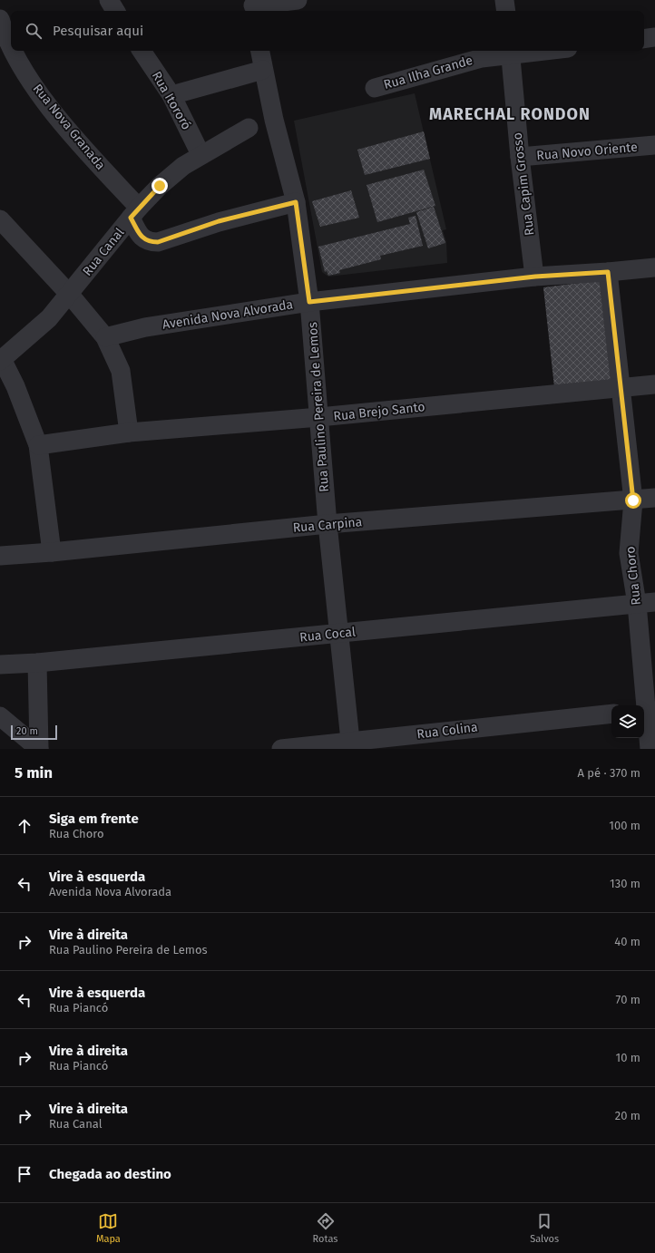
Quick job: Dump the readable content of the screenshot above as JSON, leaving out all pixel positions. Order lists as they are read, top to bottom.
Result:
{
  "streets": {
    "street": [
      "Rua Ilha Grande",
      "Rua Itororó",
      "Rua Nova Granada",
      "Rua Novo Oriente",
      "Rua Capim Grosso",
      "Rua Canal",
      "Avenida Nova Alvorada",
      "Rua Paulino Pereira de Lemos",
      "Rua Brejo Santo",
      "Rua Carpina",
      "Rua Choro",
      "Rua Cocal",
      "Rua Colina"
    ]
  },
  "crossings": [
    ["Rua Ilha Grande", "Rua Capim Grosso"],
    ["Rua Itororó", "Rua Canal"],
    ["Rua Nova Granada", "Rua Canal"],
    ["Rua Nova Granada", "Rua Paulino Pereira de Lemos"],
    ["Rua Novo Oriente", "Rua Capim Grosso"],
    ["Rua Capim Grosso", "Avenida Nova Alvorada"],
    ["Avenida Nova Alvorada", "Rua Paulino Pereira de Lemos"],
    ["Avenida Nova Alvorada", "Rua Choro"],
    ["Rua Paulino Pereira de Lemos", "Rua Brejo Santo"],
    ["Rua Paulino Pereira de Lemos", "Rua Carpina"],
    ["Rua Paulino Pereira de Lemos", "Rua Cocal"],
    ["Rua Paulino Pereira de Lemos", "Rua Colina"],
    ["Rua Brejo Santo", "Rua Choro"],
    ["Rua Carpina", "Rua Choro"],
    ["Rua Choro", "Rua Cocal"]
  ],
  "districts": ["MARECHAL RONDON"],
  "scale_bar": "20 m",
  "page": {
    "search": "Pesquisar aqui",
    "scale": "20 m",
    "heading": ["5 min", "A pé · 370 m"],
    "list": [
      ["Siga em frente", "Rua Choro", "100 m"],
      ["Vire à esquerda", "Avenida Nova Alvorada", "130 m"],
      ["Vire à direita", "Rua Paulino Pereira de Lemos", "40 m"],
      ["Vire à esquerda", "Rua Piancó", "70 m"],
      ["Vire à direita", "Rua Piancó", "10 m"],
      ["Vire à direita", "Rua Canal", "20 m"],
      "Chegada ao destino"
    ],
    "nav": ["Mapa", "Rotas", "Salvos"]
  }
}
